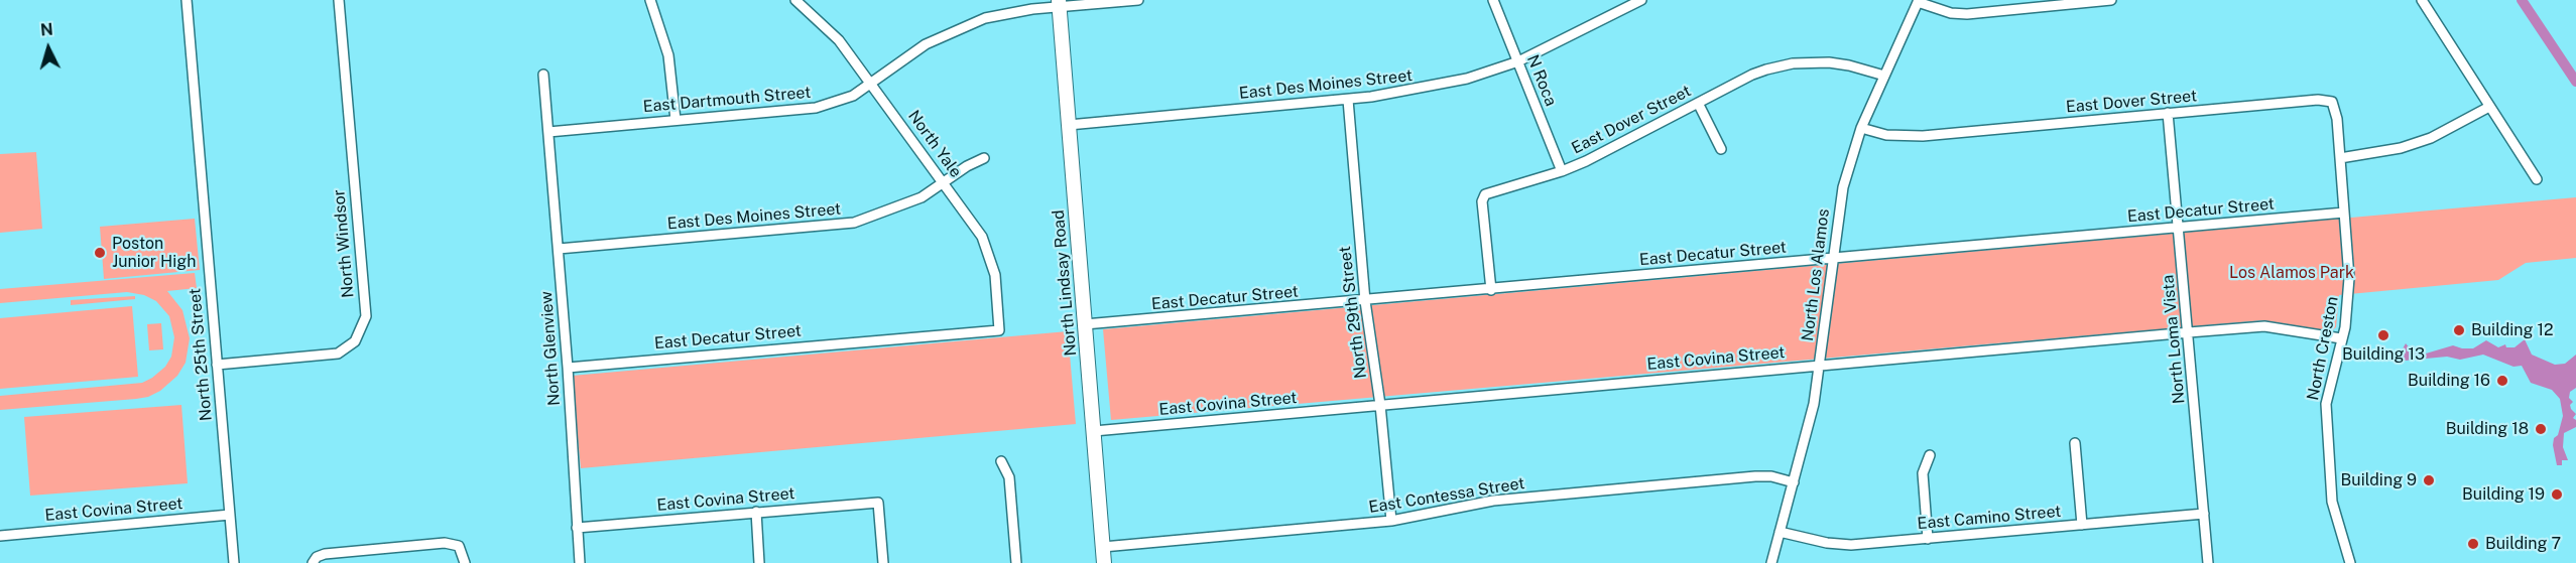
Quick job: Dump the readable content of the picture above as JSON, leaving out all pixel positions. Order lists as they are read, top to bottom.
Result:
{
  "streets": {
    "main road": ["North Lindsay Road"],
    "street": [
      "N Roca",
      "East Des Moines Street",
      "East Dartmouth Street",
      "East Dover Street",
      "North Yale",
      "East Decatur Street",
      "North Windsor",
      "North Los Alamos",
      "North 29th Street",
      "North Loma Vista",
      "North Glenview",
      "North Creston",
      "North 25th Street",
      "East Covina Street",
      "East Contessa Street",
      "East Camino Street"
    ]
  },
  "crossings": [
    ["N Roca", "East Des Moines Street"],
    ["N Roca", "East Dover Street"],
    ["East Des Moines Street", "North Yale"],
    ["East Des Moines Street", "North Lindsay Road"],
    ["East Des Moines Street", "North 29th Street"],
    ["East Des Moines Street", "North Glenview"],
    ["East Dartmouth Street", "North Yale"],
    ["East Dartmouth Street", "North Lindsay Road"],
    ["East Dartmouth Street", "North Glenview"],
    ["East Dover Street", "East Decatur Street"],
    ["East Dover Street", "North Los Alamos"],
    ["East Dover Street", "North Loma Vista"],
    ["East Dover Street", "North Creston"],
    ["North Yale", "East Decatur Street"],
    ["East Decatur Street", "North Los Alamos"],
    ["East Decatur Street", "North Lindsay Road"],
    ["East Decatur Street", "North 29th Street"],
    ["East Decatur Street", "North Loma Vista"],
    ["East Decatur Street", "North Glenview"],
    ["East Decatur Street", "North Creston"],
    ["North Windsor", "North 25th Street"],
    ["North Los Alamos", "East Covina Street"],
    ["North Los Alamos", "East Contessa Street"],
    ["North Los Alamos", "East Camino Street"],
    ["North Lindsay Road", "East Covina Street"],
    ["North Lindsay Road", "East Contessa Street"],
    ["North 29th Street", "East Covina Street"],
    ["North 29th Street", "East Contessa Street"],
    ["North Loma Vista", "East Covina Street"],
    ["North Loma Vista", "East Camino Street"],
    ["North Glenview", "East Covina Street"],
    ["North Creston", "East Covina Street"],
    ["North 25th Street", "East Covina Street"]
  ],
  "parks": ["Los Alamos Park"],
  "places": [
    "Poston Junior High",
    "Building 12",
    "Building 13",
    "Building 16",
    "Building 18",
    "Building 9",
    "Building 19",
    "Building 7"
  ],
  "north": "top"
}
